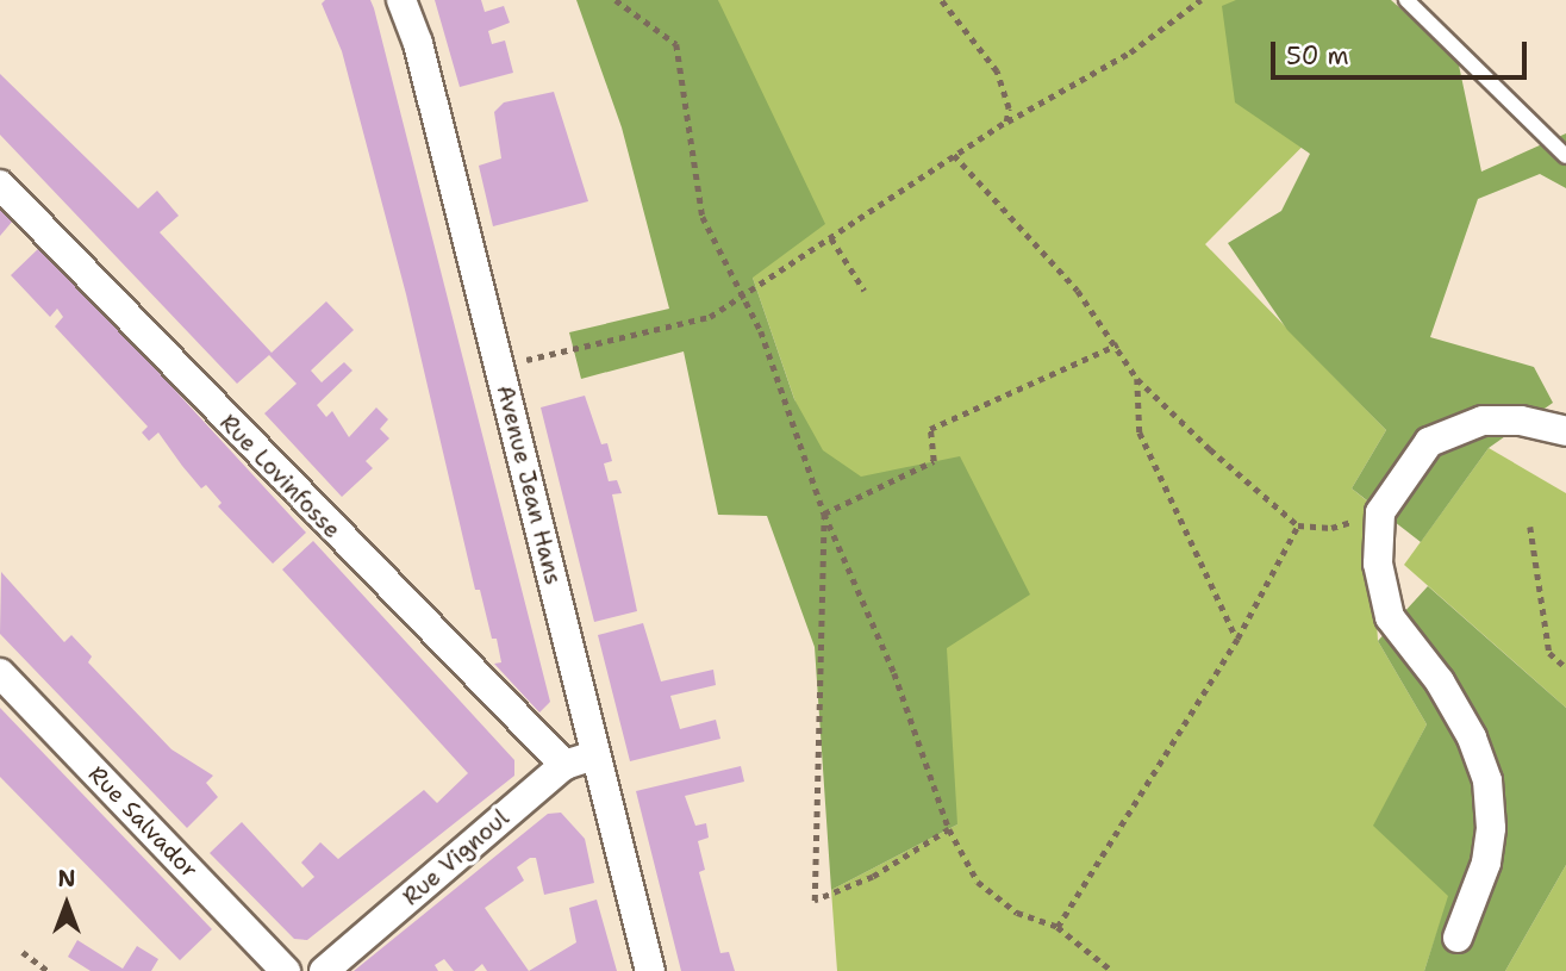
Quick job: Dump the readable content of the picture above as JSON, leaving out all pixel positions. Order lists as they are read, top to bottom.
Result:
{
  "streets": {
    "street": [
      "Rue Lovinfosse",
      "Avenue Jean Hans",
      "Rue Salvador",
      "Rue Vignoul"
    ]
  },
  "crossings": [
    ["Rue Lovinfosse", "Rue Vignoul"],
    ["Avenue Jean Hans", "Rue Vignoul"]
  ],
  "scale_bar": "50 m",
  "north": "top"
}
